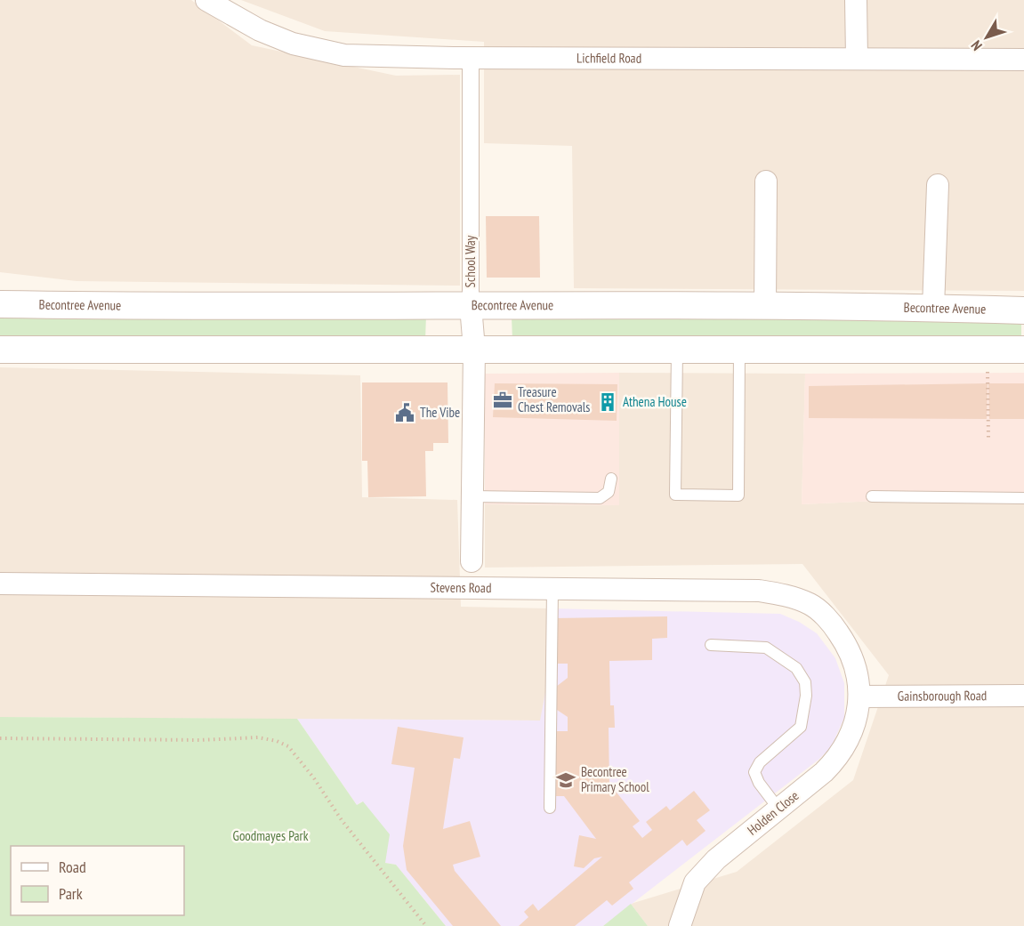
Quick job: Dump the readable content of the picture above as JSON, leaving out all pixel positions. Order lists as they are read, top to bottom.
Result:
{
  "streets": {
    "street": [
      "Lichfield Road",
      "School Way",
      "Becontree Avenue",
      "Stevens Road",
      "Gainsborough Road",
      "Holden Close"
    ]
  },
  "crossings": [
    ["Lichfield Road", "School Way"],
    ["School Way", "Becontree Avenue"],
    ["Stevens Road", "Gainsborough Road"],
    ["Stevens Road", "Holden Close"],
    ["Gainsborough Road", "Holden Close"]
  ],
  "parks": ["Goodmayes Park"],
  "places": {
    "office": ["Treasure Chest Removals"],
    "building": ["Athena House"],
    "public building": ["The Vibe"],
    "school or university": ["Becontree Primary School"]
  },
  "legend": ["Road", "Park"],
  "north": "bottom left"
}
